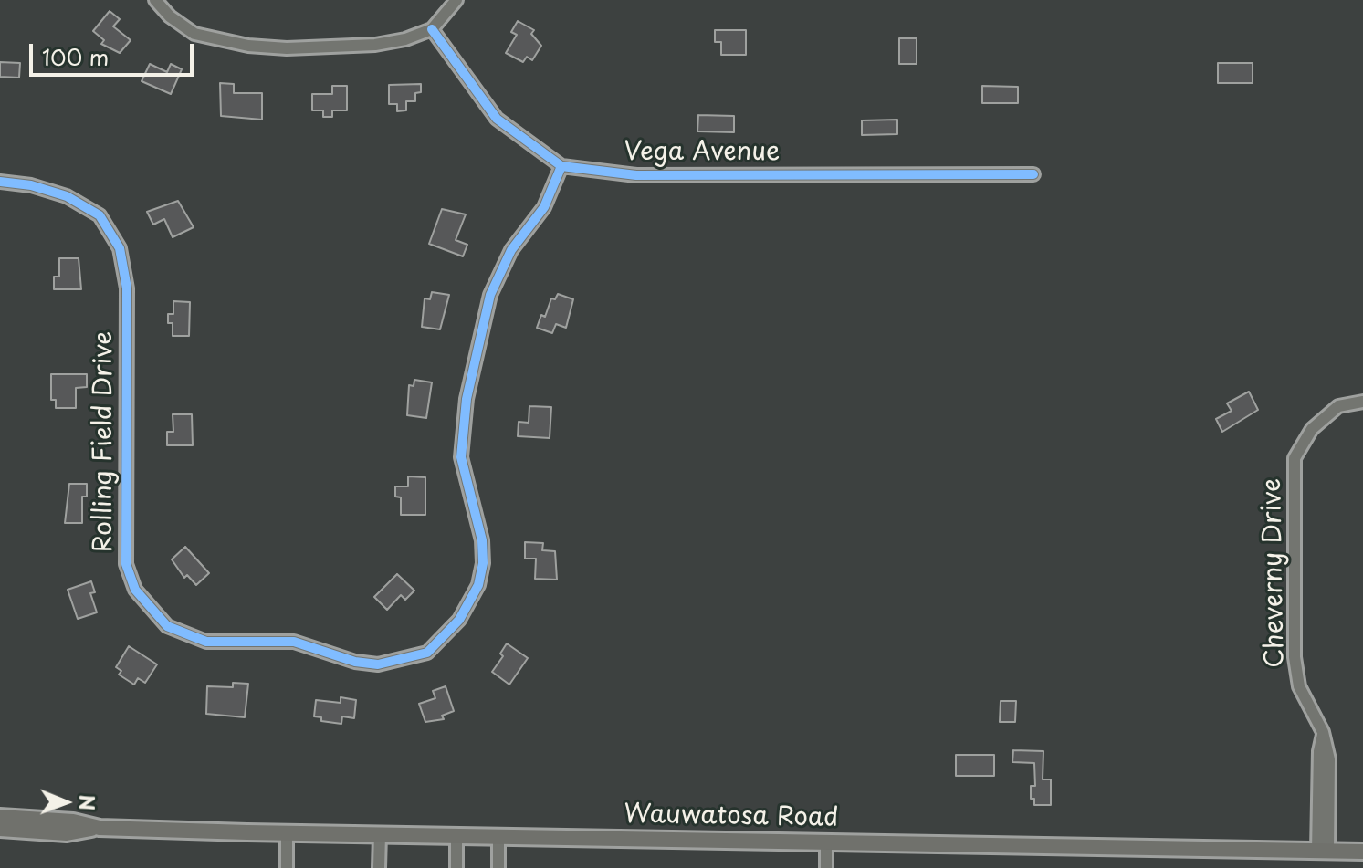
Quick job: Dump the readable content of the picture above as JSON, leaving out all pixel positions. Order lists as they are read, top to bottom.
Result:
{
  "streets": {
    "main road": ["Wauwatosa Road"],
    "street": ["Vega Avenue", "Rolling Field Drive", "Cheverny Drive"]
  },
  "crossings": [
    ["Vega Avenue", "Rolling Field Drive"],
    ["Cheverny Drive", "Wauwatosa Road"]
  ],
  "scale_bar": "100 m",
  "north": "right"
}
